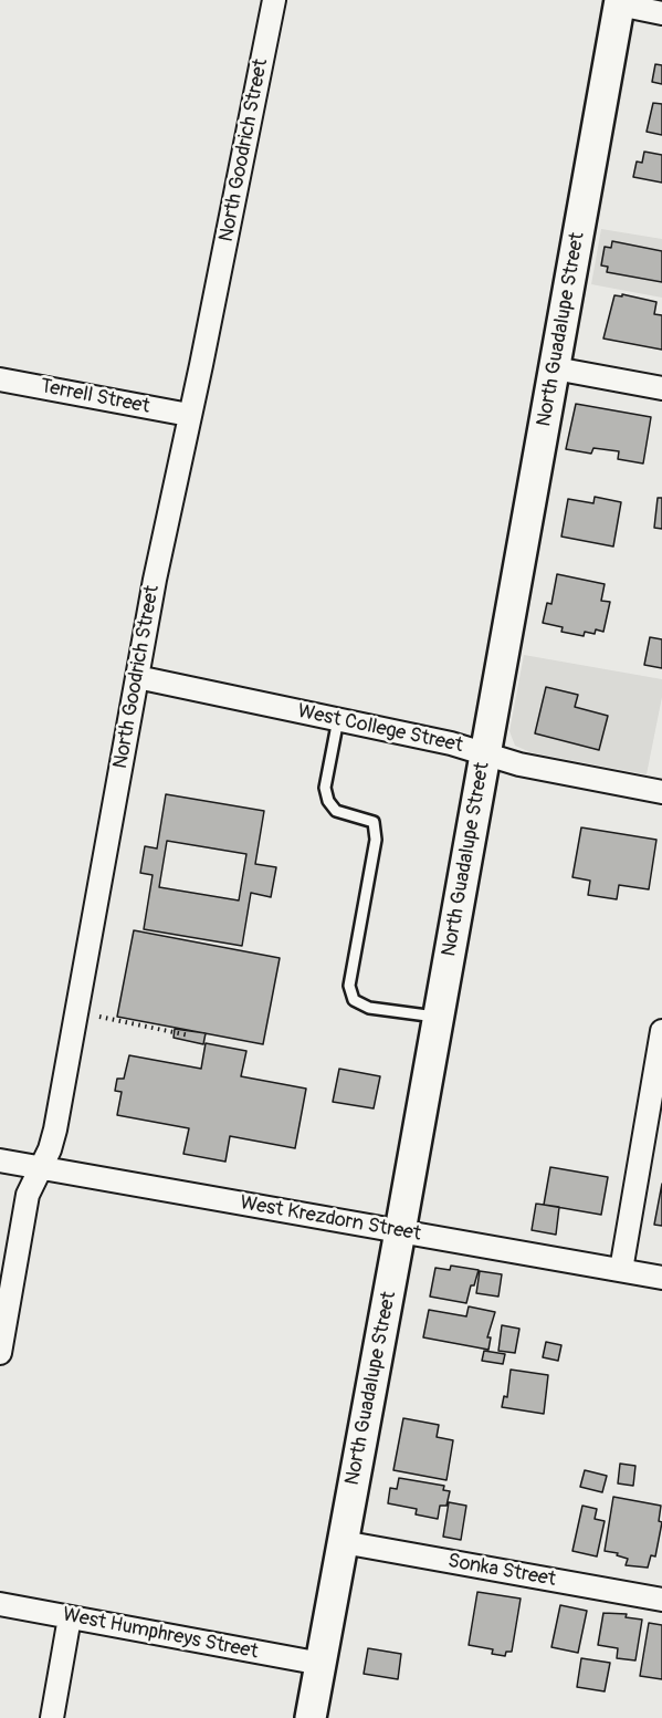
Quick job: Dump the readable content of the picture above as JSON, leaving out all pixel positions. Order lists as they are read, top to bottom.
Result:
{
  "streets": {
    "street": [
      "North Goodrich Street",
      "North Guadalupe Street",
      "Terrell Street",
      "West College Street",
      "West Krezdorn Street",
      "Sonka Street",
      "West Humphreys Street"
    ]
  },
  "crossings": [
    ["North Goodrich Street", "Terrell Street"],
    ["North Goodrich Street", "West College Street"],
    ["North Goodrich Street", "West Krezdorn Street"],
    ["North Guadalupe Street", "West College Street"],
    ["North Guadalupe Street", "West Krezdorn Street"],
    ["North Guadalupe Street", "Sonka Street"],
    ["North Guadalupe Street", "West Humphreys Street"]
  ]
}
